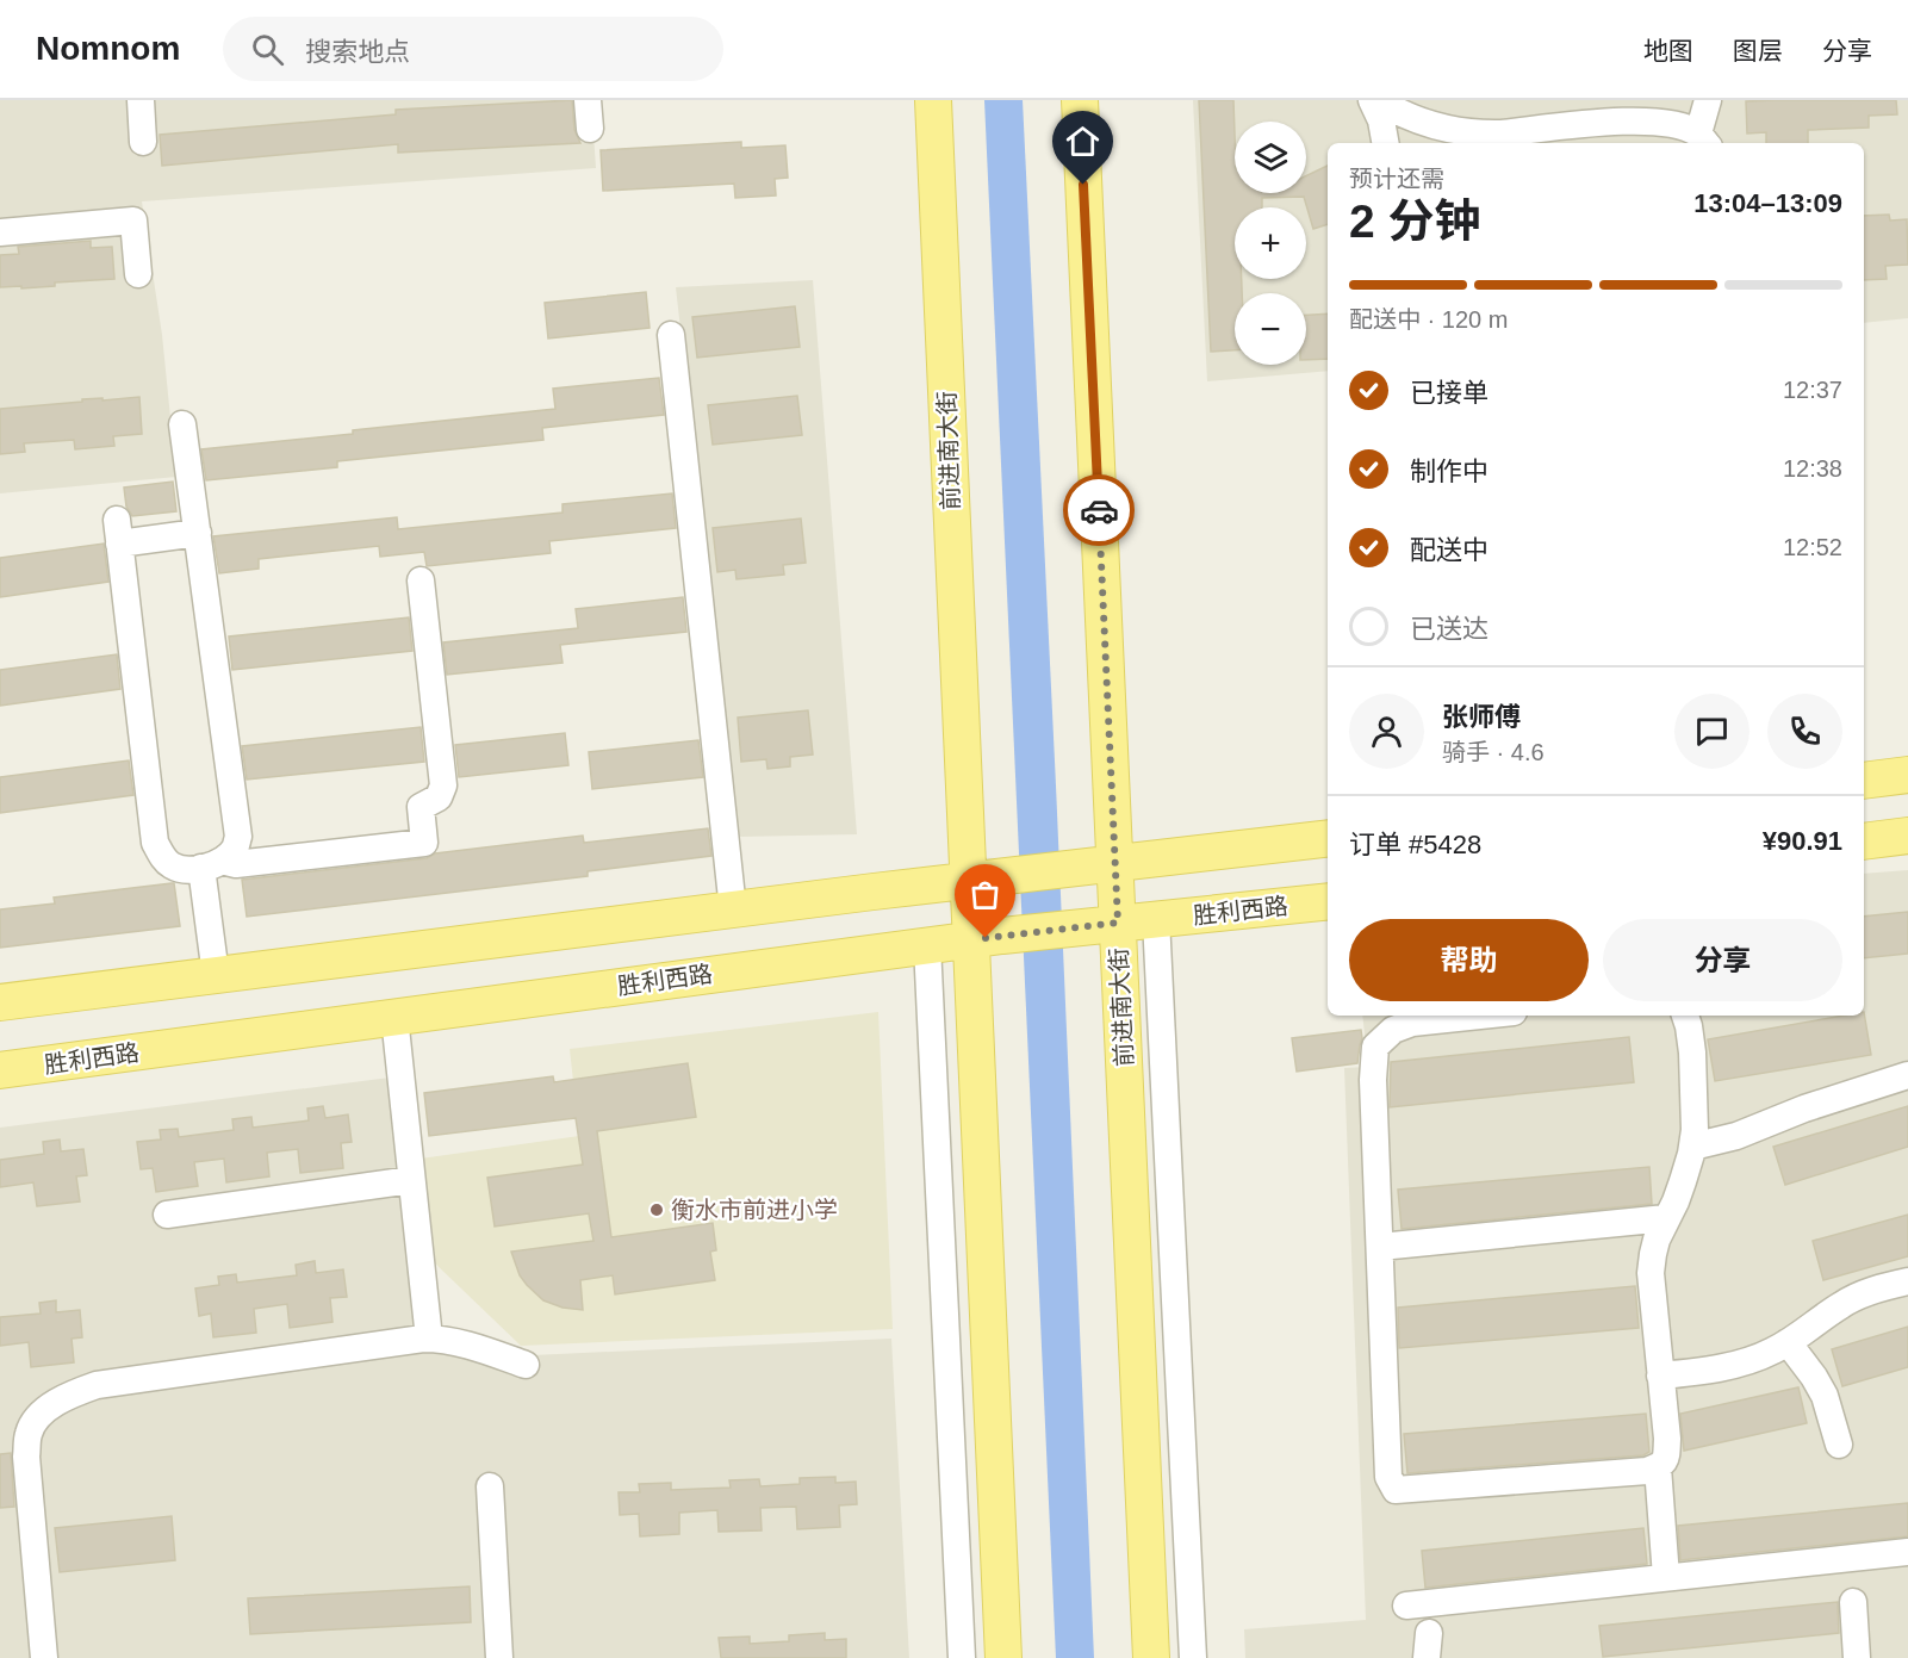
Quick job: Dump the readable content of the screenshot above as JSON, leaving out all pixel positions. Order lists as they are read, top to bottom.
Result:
{
  "streets": {
    "main road": ["前进南大街", "胜利西路"]
  },
  "crossings": [
    ["前进南大街", "胜利西路"]
  ],
  "places": ["衡水市前进小学"],
  "page": {
    "header": "Nomnom",
    "search": "搜索地点",
    "nav": ["地图", "图层", "分享"],
    "map_buttons": ["+", "−"],
    "heading": ["2 分钟", "预计还需", "13:04–13:09"],
    "panel": [
      "张师傅",
      "骑手 · 4.6",
      "订单 #5428",
      "¥90.91"
    ],
    "bar": "配送中 · 120 m",
    "list": [
      ["已接单", "12:37"],
      ["制作中", "12:38"],
      ["配送中", "12:52"],
      "已送达"
    ],
    "buttons": ["帮助", "分享"]
  }
}
